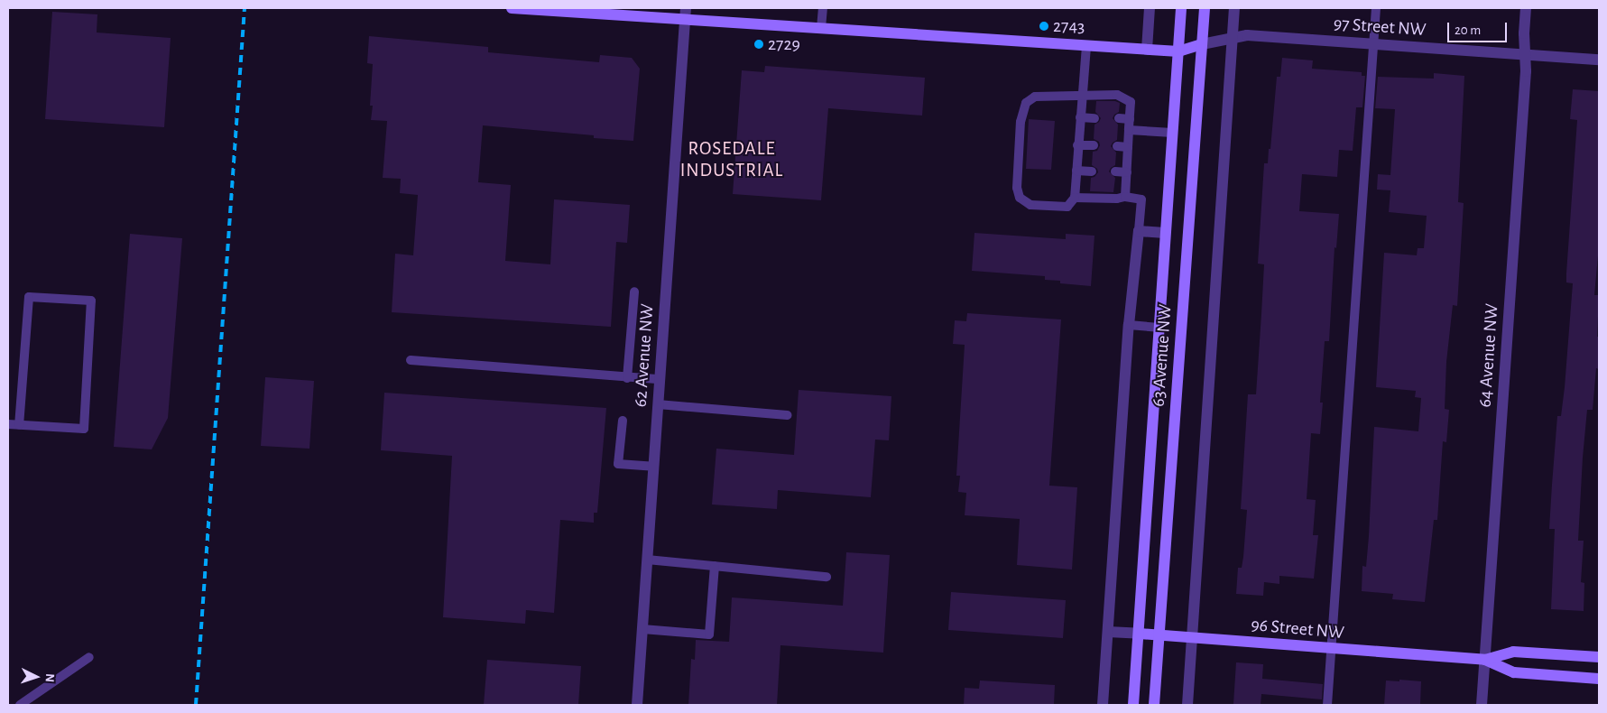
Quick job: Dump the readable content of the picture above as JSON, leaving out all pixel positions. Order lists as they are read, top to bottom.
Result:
{
  "streets": {
    "main road": ["97 Street NW", "63 Avenue NW", "96 Street NW"],
    "street": ["62 Avenue NW", "64 Avenue NW"]
  },
  "crossings": [
    ["97 Street NW", "62 Avenue NW"],
    ["97 Street NW", "63 Avenue NW"],
    ["97 Street NW", "64 Avenue NW"],
    ["63 Avenue NW", "96 Street NW"],
    ["64 Avenue NW", "96 Street NW"]
  ],
  "districts": ["ROSEDALE INDUSTRIAL"],
  "places": ["2743", "2729"],
  "scale_bar": "20 m",
  "north": "right"
}
